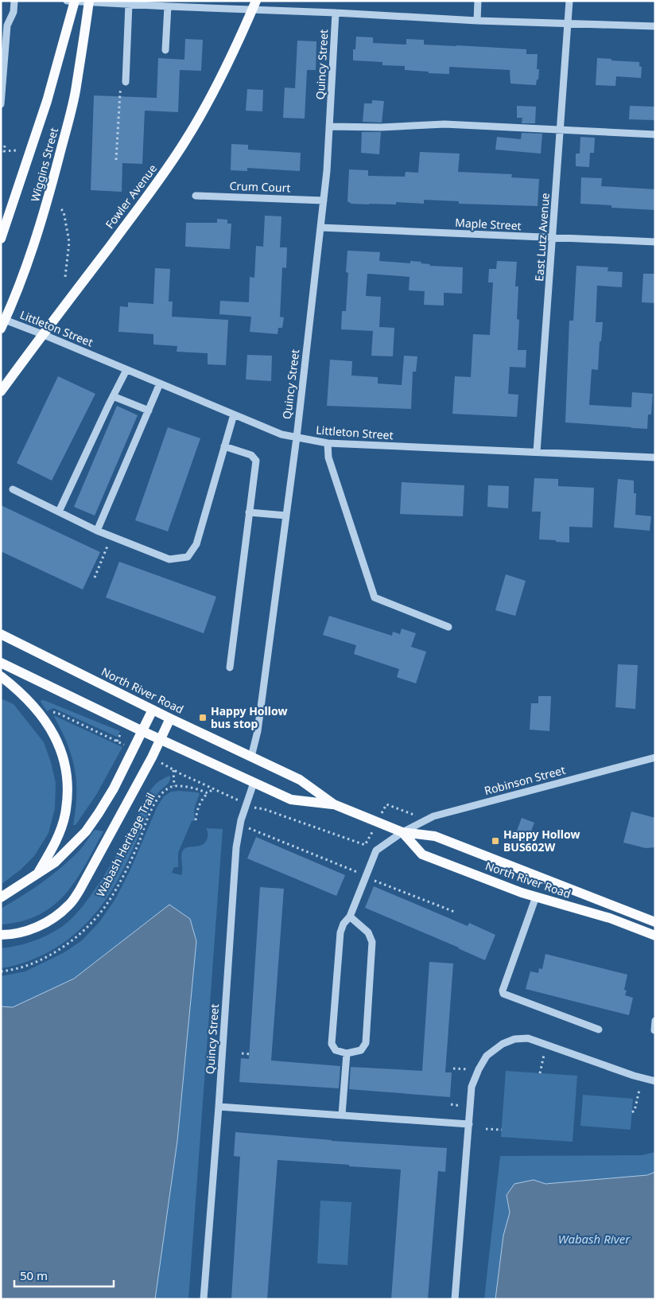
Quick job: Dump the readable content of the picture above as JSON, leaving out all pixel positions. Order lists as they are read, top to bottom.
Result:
{
  "streets": {
    "main road": ["Wiggins Street", "Fowler Avenue", "North River Road"],
    "street": [
      "Quincy Street",
      "Crum Court",
      "Maple Street",
      "East Lutz Avenue",
      "Littleton Street",
      "Robinson Street"
    ],
    "path": ["Wabash Heritage Trail"]
  },
  "crossings": [
    ["Quincy Street", "Crum Court"],
    ["Quincy Street", "Maple Street"],
    ["Quincy Street", "Littleton Street"],
    ["Quincy Street", "North River Road"],
    ["Wiggins Street", "Littleton Street"],
    ["Fowler Avenue", "Littleton Street"],
    ["Maple Street", "East Lutz Avenue"],
    ["East Lutz Avenue", "Littleton Street"],
    ["North River Road", "Robinson Street"]
  ],
  "water": ["Wabash River"],
  "places": {
    "transit": ["Happy Hollow bus stop", "Happy Hollow BUS602W"]
  },
  "scale_bar": "50 m"
}
